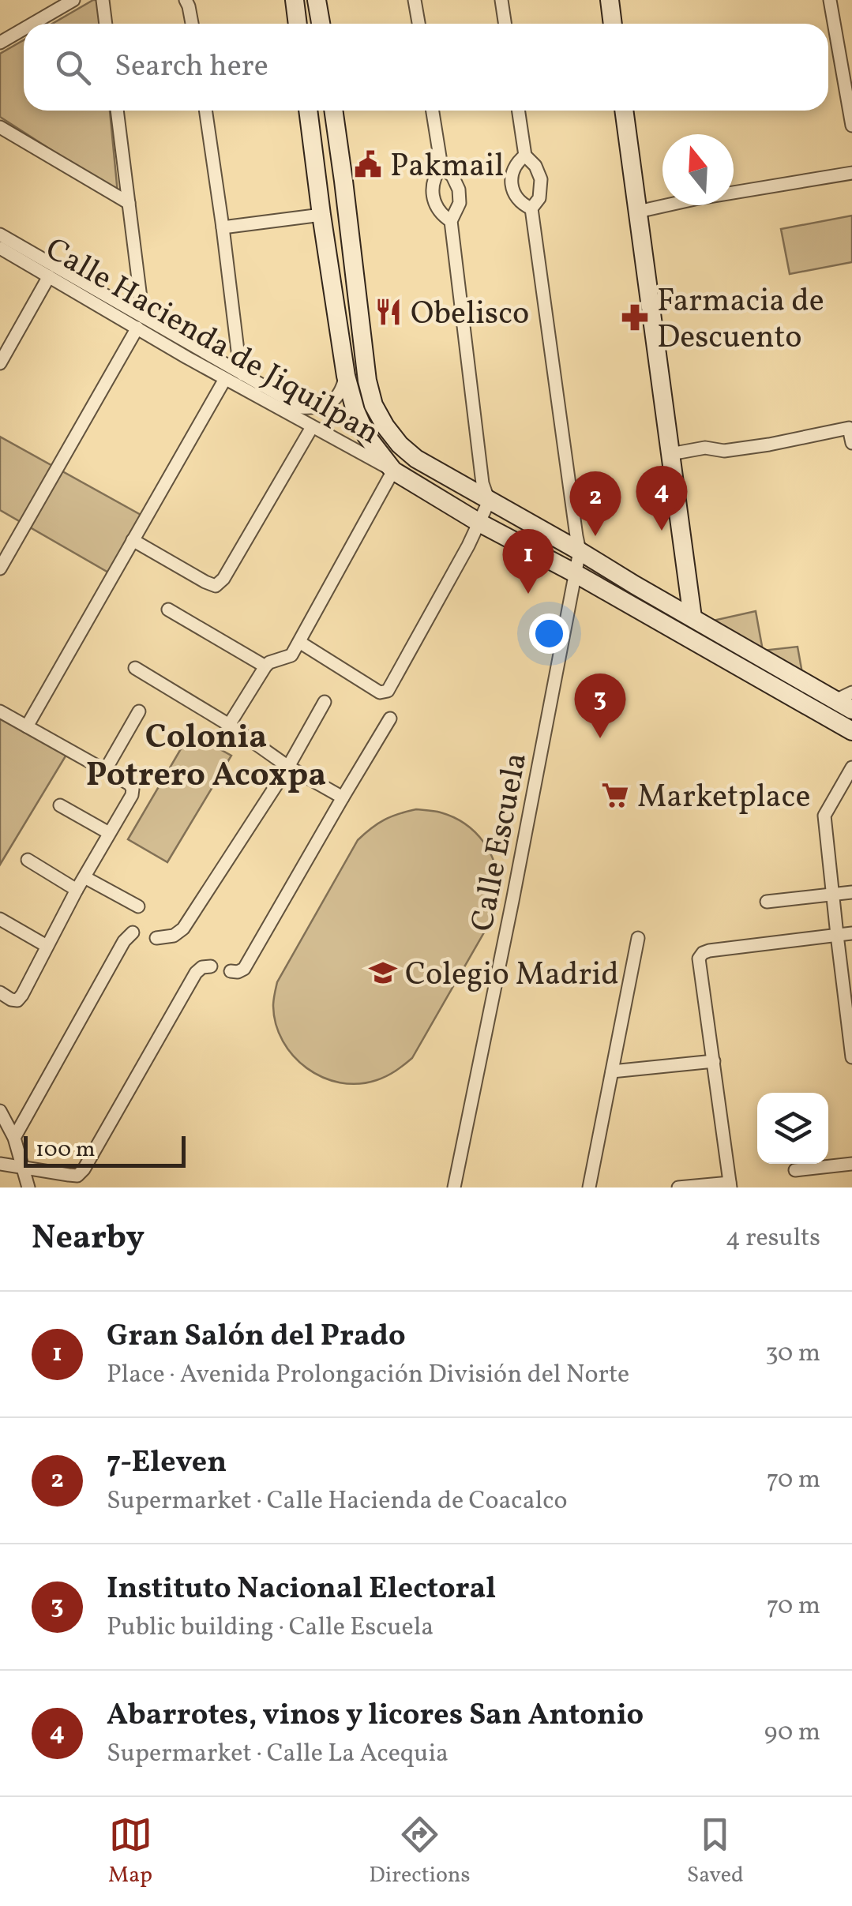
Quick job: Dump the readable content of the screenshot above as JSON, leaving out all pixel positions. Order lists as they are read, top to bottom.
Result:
{
  "streets": {
    "street": ["Calle Hacienda de Jiquilpan", "Calle Escuela"]
  },
  "districts": ["Colonia Potrero Acoxpa"],
  "places": {
    "public building": ["Pakmail"],
    "restaurant": ["Obelisco"],
    "pharmacy": ["Farmacia de Descuento"],
    "supermarket": ["Marketplace"],
    "school or university": ["Colegio Madrid"]
  },
  "scale_bar": "100 m",
  "north": "top",
  "page": {
    "search": "Search here",
    "pins": [
      "4",
      "2",
      "1",
      "3"
    ],
    "scale": "100 m",
    "heading": ["Nearby", "4 results"],
    "list": [
      {
        "mark": "1",
        "name": "Gran Salón del Prado",
        "note": "Place · Avenida Prolongación División del Norte",
        "value": "30 m"
      },
      {
        "mark": "2",
        "name": "7-Eleven",
        "note": "Supermarket · Calle Hacienda de Coacalco",
        "value": "70 m"
      },
      {
        "mark": "3",
        "name": "Instituto Nacional Electoral",
        "note": "Public building · Calle Escuela",
        "value": "70 m"
      },
      {
        "mark": "4",
        "name": "Abarrotes, vinos y licores San Antonio",
        "note": "Supermarket · Calle La Acequia",
        "value": "90 m"
      }
    ],
    "nav": ["Map", "Directions", "Saved"]
  }
}
